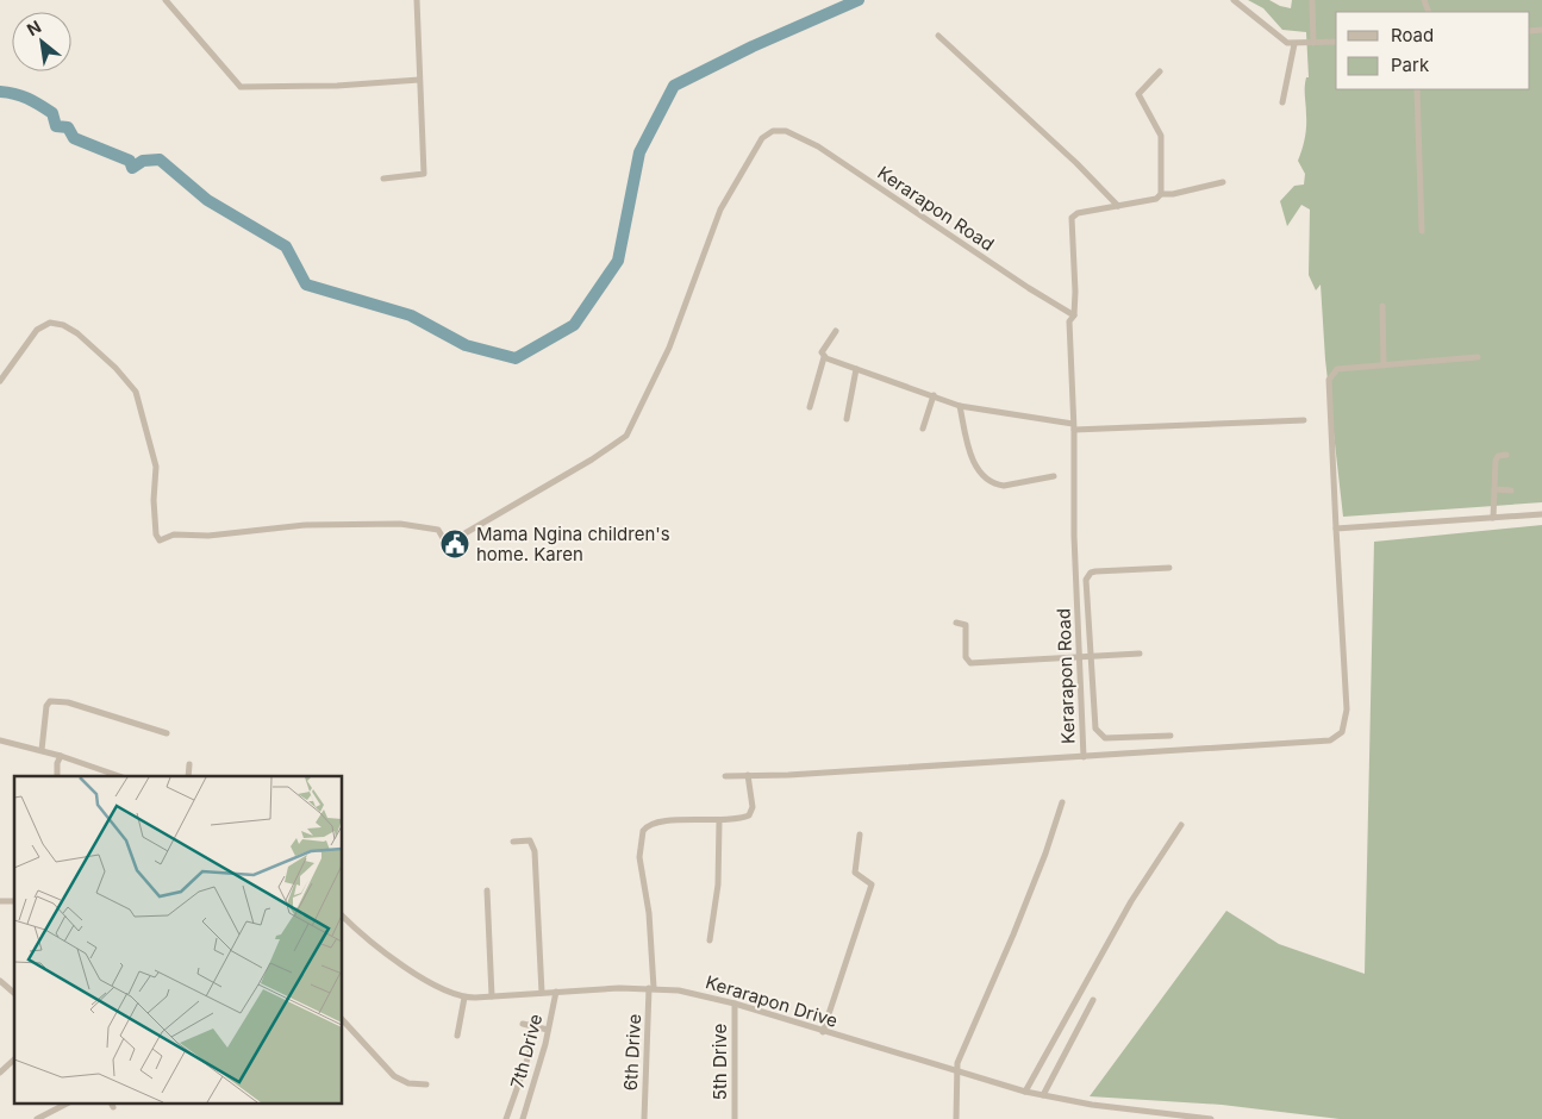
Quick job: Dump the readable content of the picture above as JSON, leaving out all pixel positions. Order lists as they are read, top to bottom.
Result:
{
  "streets": {
    "street": [
      "Kerarapon Road",
      "Kerarapon Drive",
      "7th Drive",
      "6th Drive",
      "5th Drive"
    ]
  },
  "crossings": [
    ["Kerarapon Drive", "7th Drive"],
    ["Kerarapon Drive", "6th Drive"],
    ["Kerarapon Drive", "5th Drive"]
  ],
  "places": {
    "public building": ["Mama Ngina children's home. Karen"]
  },
  "legend": ["Road", "Park"],
  "north": "top left"
}
